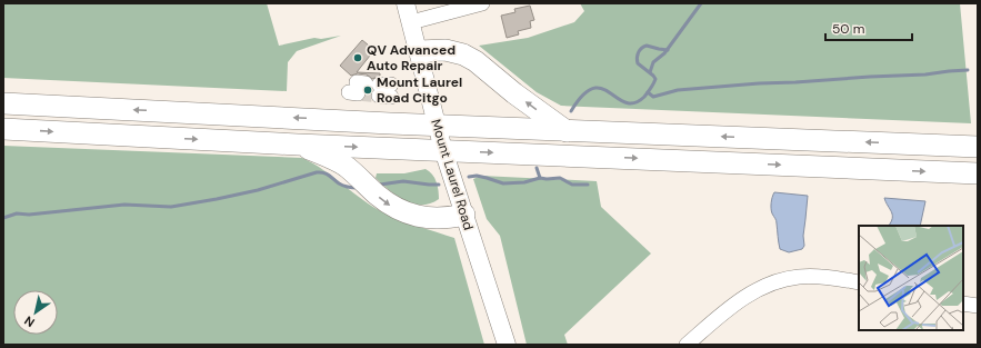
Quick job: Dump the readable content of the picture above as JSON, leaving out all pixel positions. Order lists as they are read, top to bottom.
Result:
{
  "streets": {
    "main road": ["Mount Laurel Road"]
  },
  "places": ["QV Advanced Auto Repair", "Mount Laurel Road Citgo"],
  "scale_bar": "50 m",
  "north": "bottom left"
}
